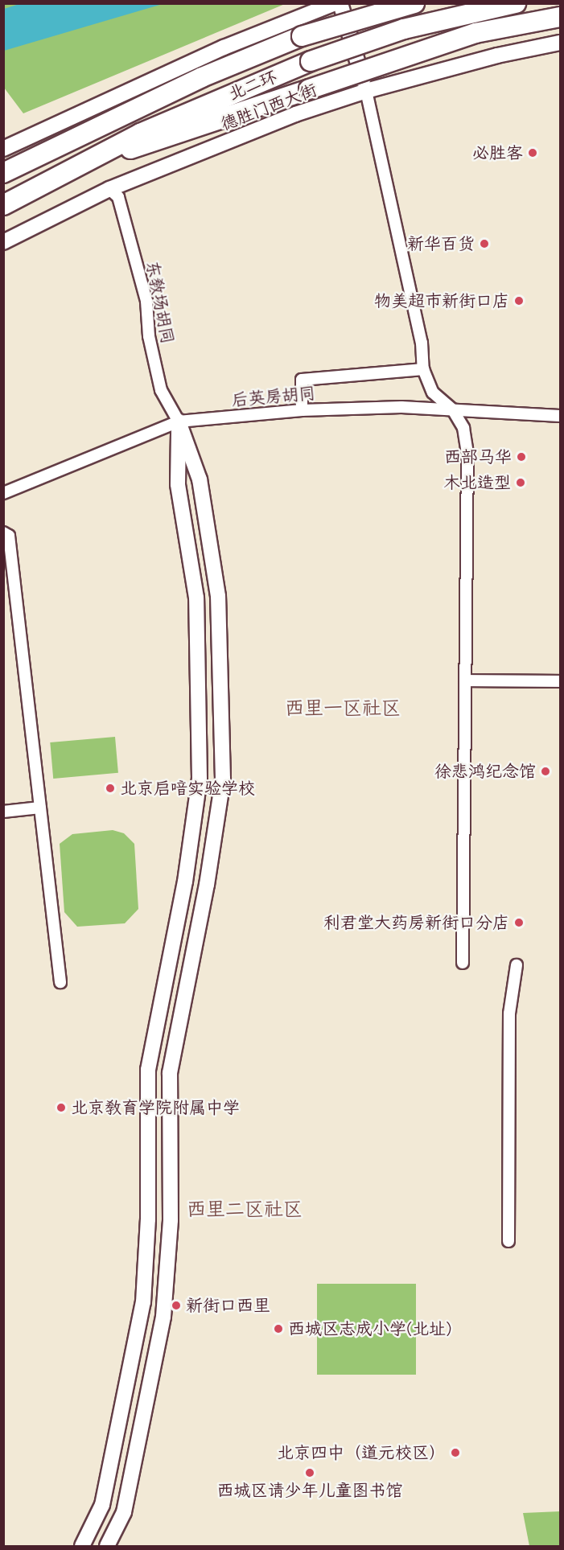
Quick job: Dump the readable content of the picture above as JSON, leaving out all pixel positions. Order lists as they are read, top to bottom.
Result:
{
  "streets": {
    "highway": ["北二环"],
    "street": ["德胜门西大街", "东教场胡同", "后英房胡同"]
  },
  "crossings": [
    ["德胜门西大街", "东教场胡同"],
    ["东教场胡同", "后英房胡同"]
  ],
  "districts": ["西里一区社区", "西里二区社区"],
  "places": [
    "必胜客",
    "新华百货",
    "物美超市新街口店",
    "西部马华",
    "木北造型",
    "徐悲鸿纪念馆",
    "北京启喑实验学校",
    "利君堂大药房新街口分店",
    "北京教育学院附属中学",
    "新街口西里",
    "西城区志成小学(北址)",
    "北京四中（道元校区）",
    "西城区请少年儿童图书馆"
  ]
}
